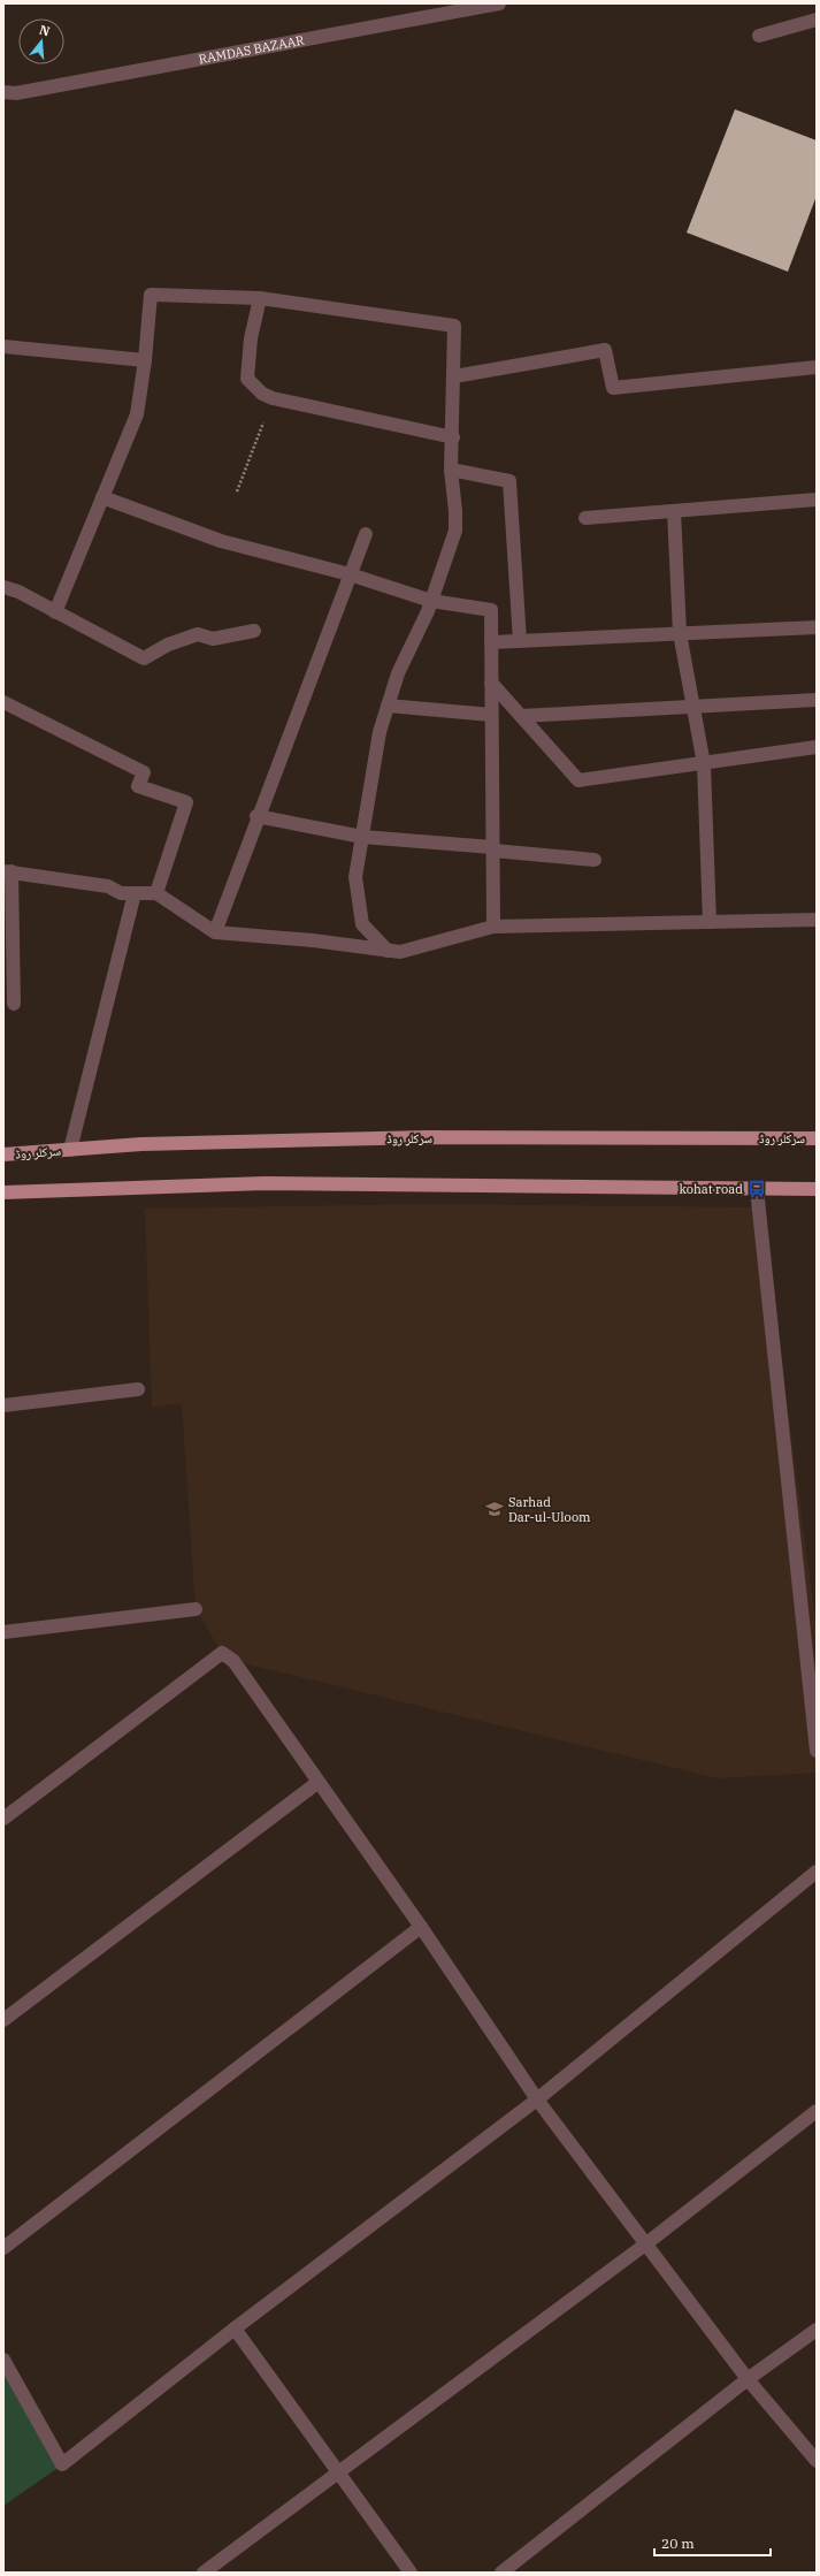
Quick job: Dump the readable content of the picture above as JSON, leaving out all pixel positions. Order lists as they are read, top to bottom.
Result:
{
  "streets": {
    "main road": ["سرکلر روڈ"],
    "street": ["RAMDAS BAZAAR"]
  },
  "places": {
    "bus stop": ["kohat road"],
    "school or university": ["Sarhad Dar-ul-Uloom"]
  },
  "scale_bar": "20 m",
  "north": "top"
}
